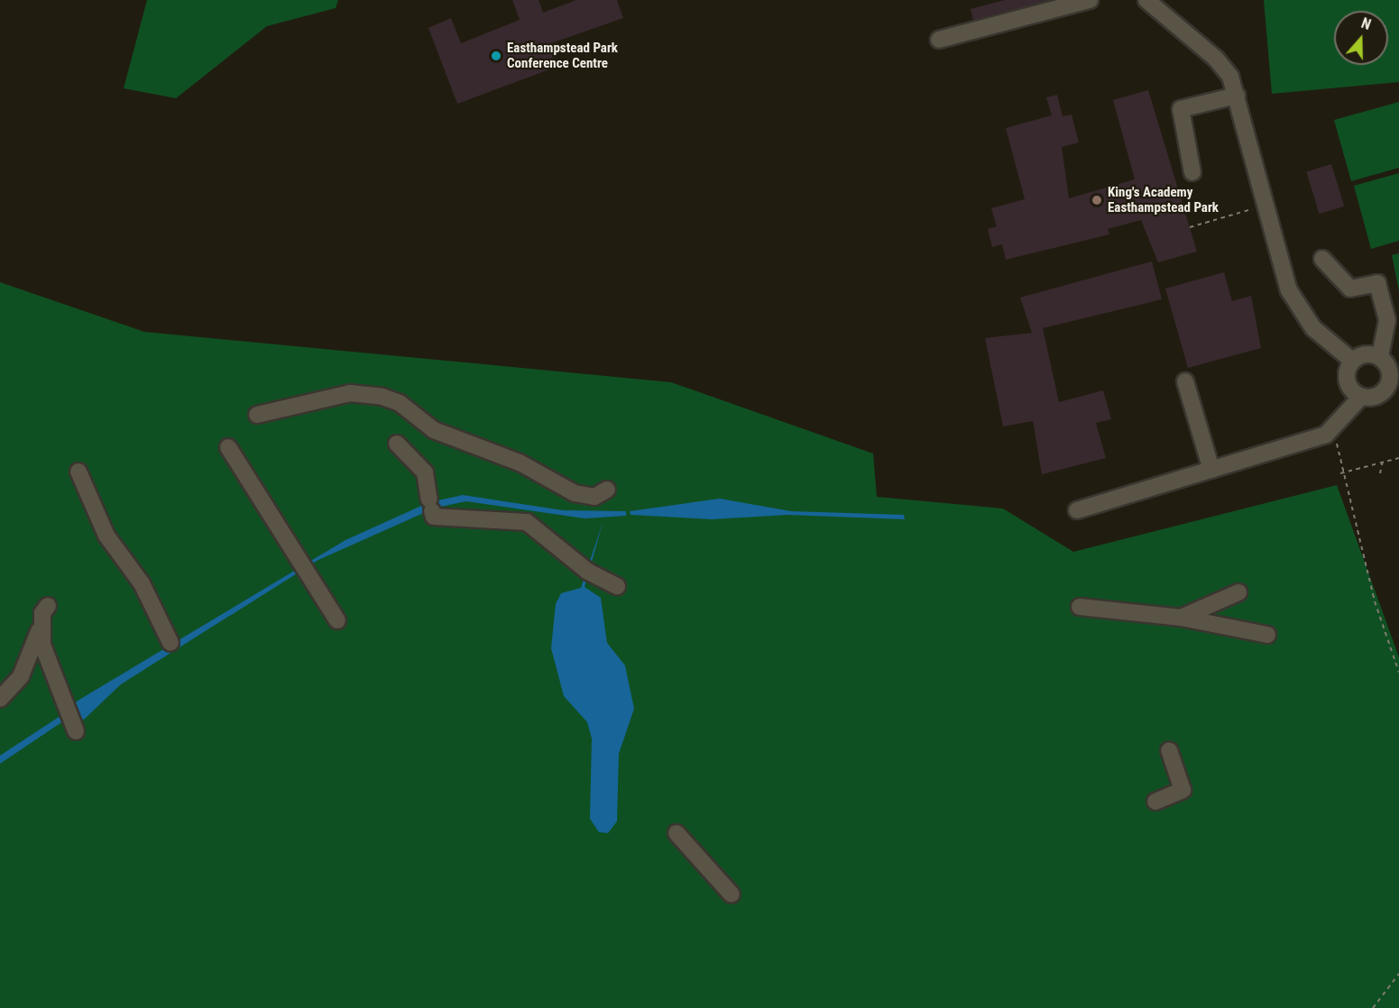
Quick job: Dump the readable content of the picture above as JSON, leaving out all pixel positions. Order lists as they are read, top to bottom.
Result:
{
  "places": ["Easthampstead Park Conference Centre", "King's Academy Easthampstead Park"],
  "north": "top"
}
